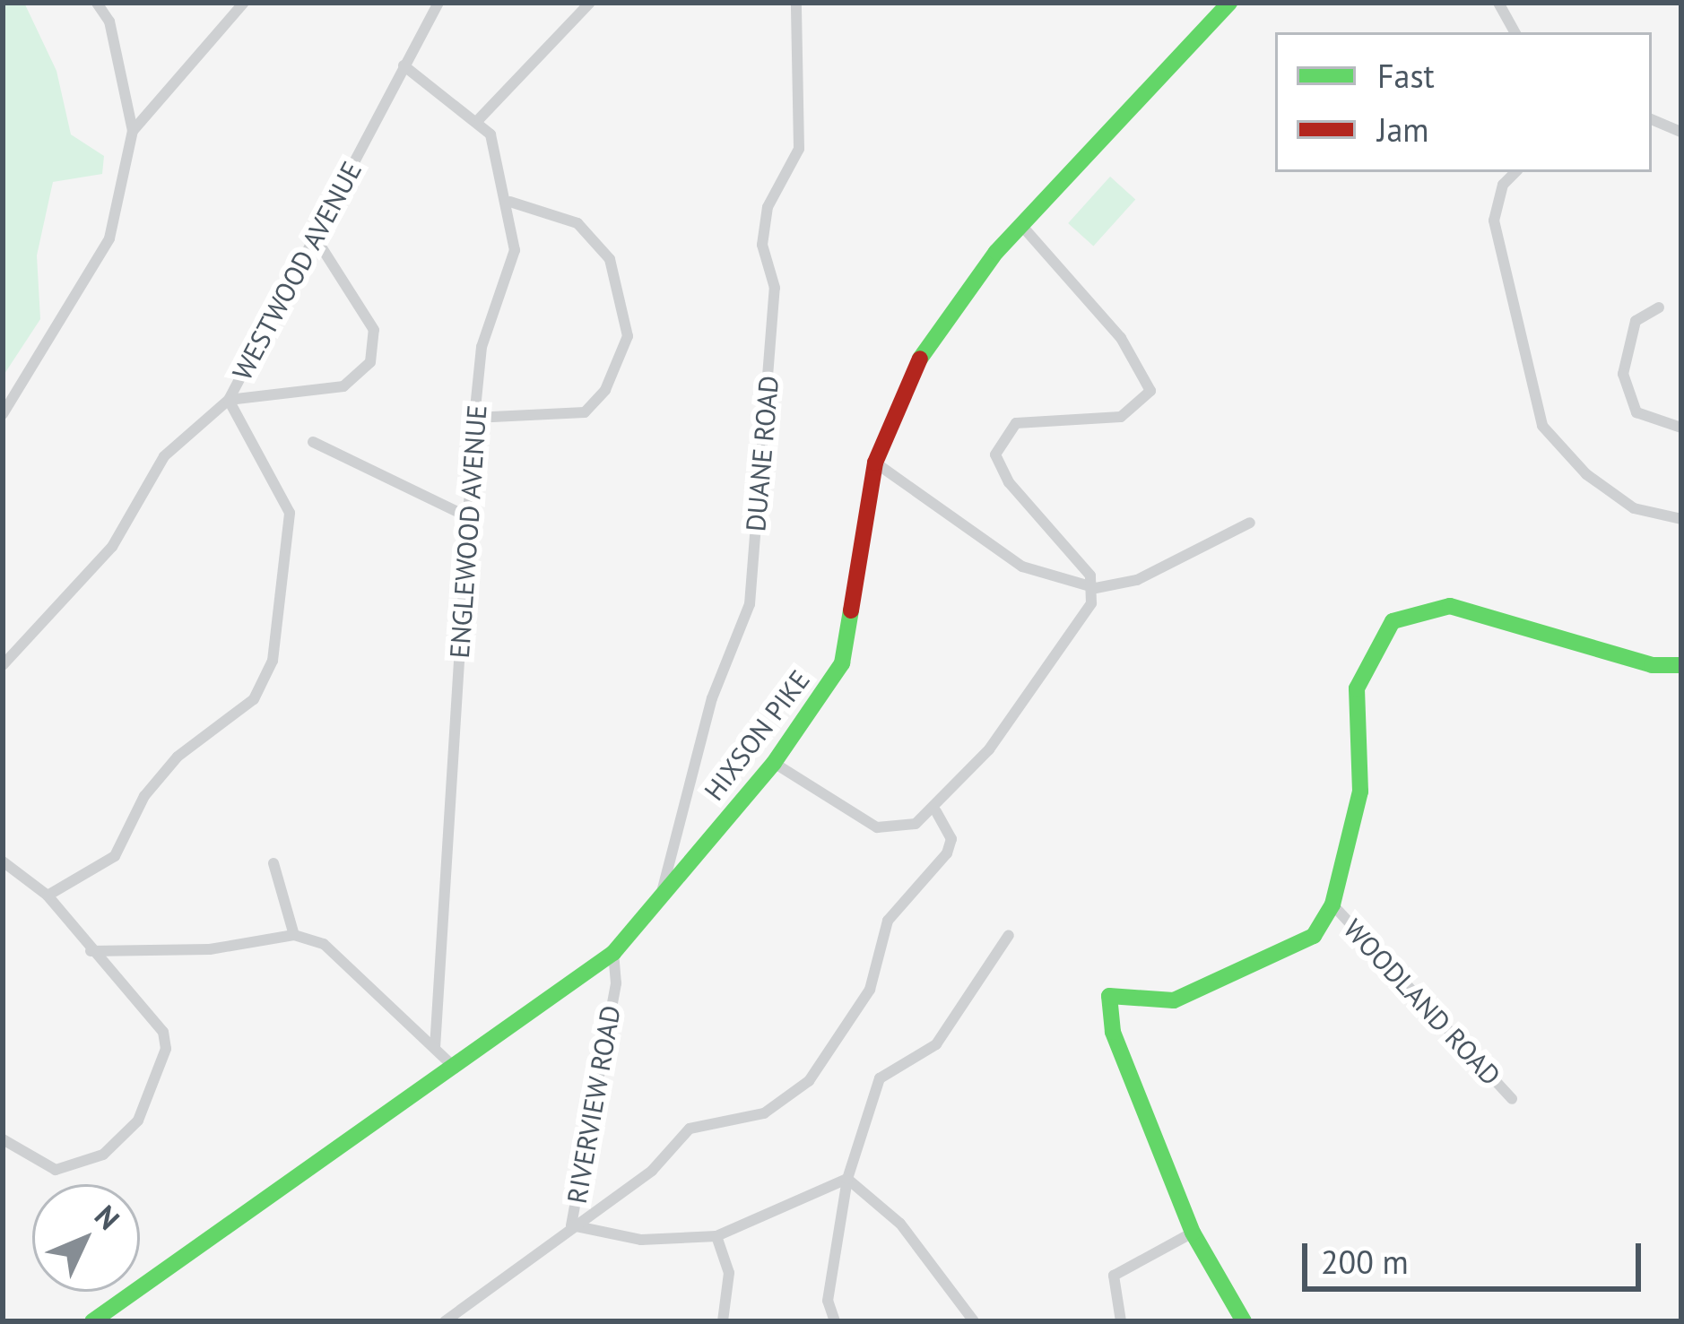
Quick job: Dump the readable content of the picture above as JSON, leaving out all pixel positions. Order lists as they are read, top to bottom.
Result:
{
  "streets": {
    "main road": ["HIXSON PIKE"],
    "street": [
      "WESTWOOD AVENUE",
      "DUANE ROAD",
      "ENGLEWOOD AVENUE",
      "WOODLAND ROAD",
      "RIVERVIEW ROAD"
    ]
  },
  "crossings": [
    ["DUANE ROAD", "HIXSON PIKE"],
    ["HIXSON PIKE", "RIVERVIEW ROAD"]
  ],
  "legend": ["Fast", "Jam"],
  "scale_bar": "200 m",
  "north": "top right"
}
